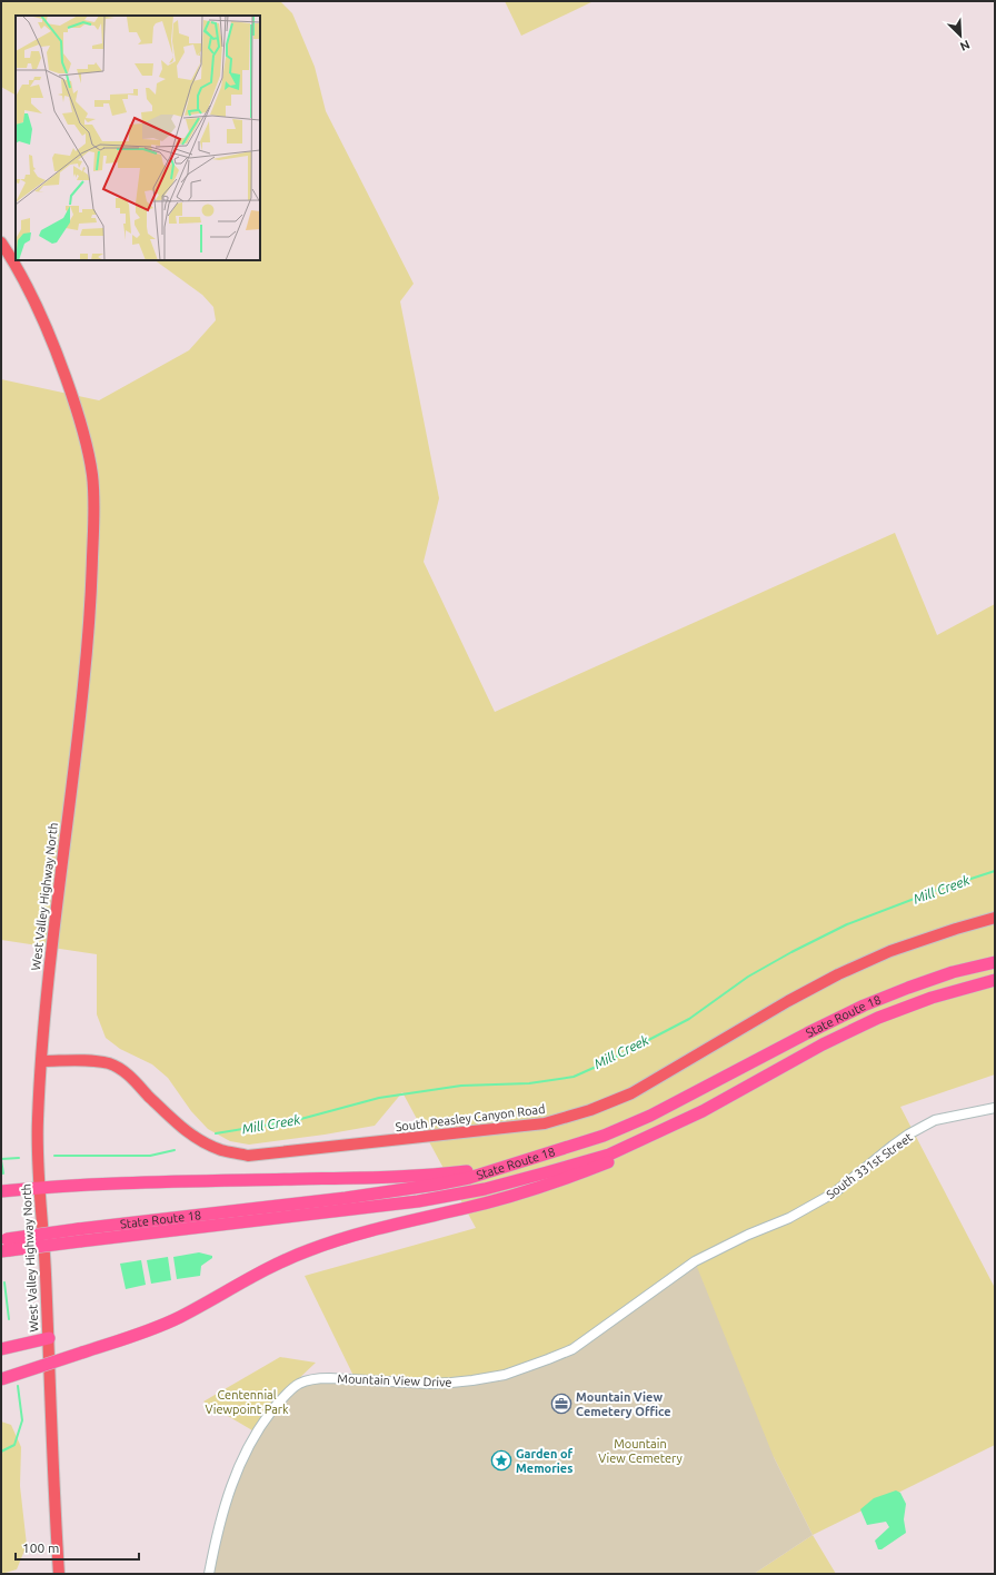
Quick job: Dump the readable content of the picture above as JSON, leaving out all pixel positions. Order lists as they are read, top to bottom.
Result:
{
  "streets": {
    "highway": ["State Route 18"],
    "main road": ["West Valley Highway North", "South Peasley Canyon Road"],
    "street": ["South 331st Street", "Mountain View Drive"]
  },
  "crossings": [
    ["West Valley Highway North", "South Peasley Canyon Road"],
    ["South 331st Street", "Mountain View Drive"]
  ],
  "water": ["Mill Creek"],
  "parks": ["Centennial Viewpoint Park", "Mountain View Cemetery"],
  "places": {
    "office": ["Mountain View Cemetery Office"],
    "place": ["Garden of Memories"]
  },
  "scale_bar": "100 m",
  "north": "bottom right"
}
